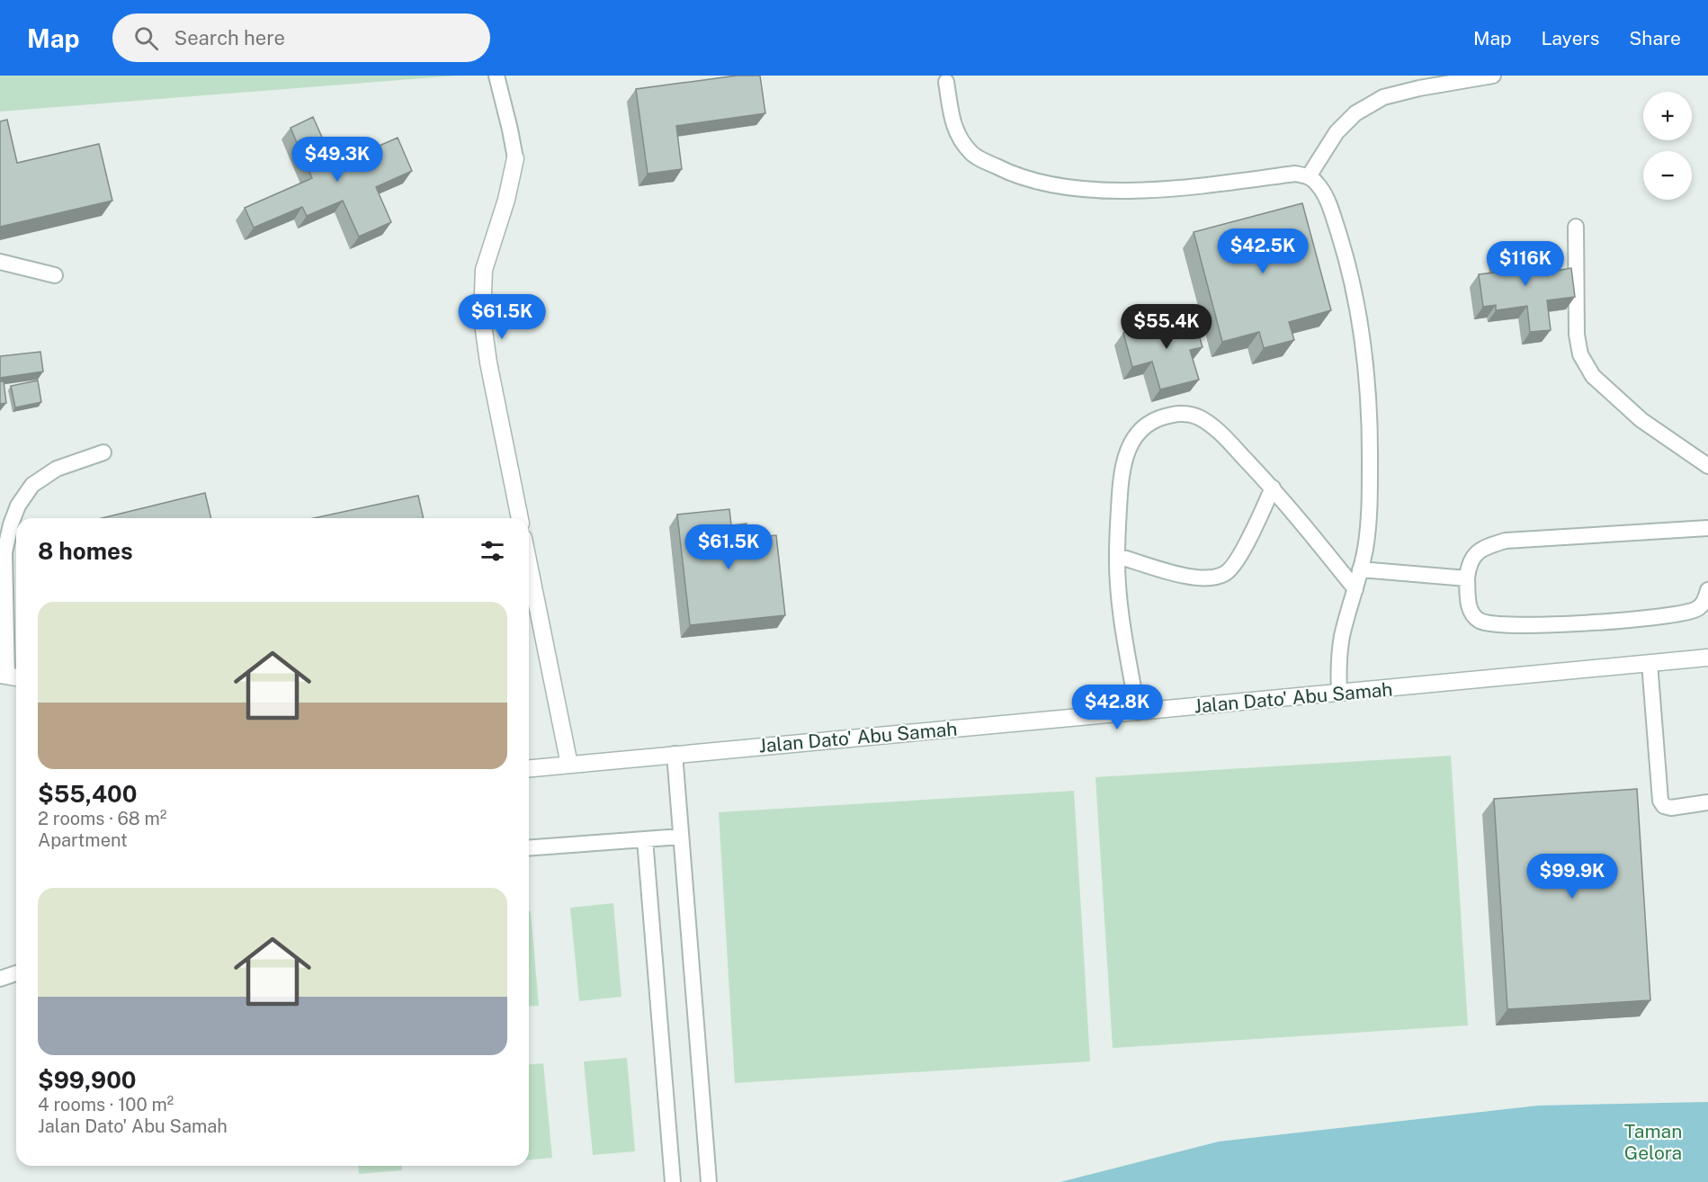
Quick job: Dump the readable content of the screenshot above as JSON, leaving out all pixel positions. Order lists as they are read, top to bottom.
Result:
{
  "streets": {
    "street": ["Jalan Dato' Abu Samah"]
  },
  "parks": ["Taman Gelora"],
  "page": {
    "header": "Map",
    "search": "Search here",
    "nav": ["Map", "Layers", "Share"],
    "map_buttons": ["+", "−"],
    "price": [
      "$49.3K",
      "$42.5K",
      "$116K",
      "$61.5K",
      "$55.4K",
      "$61.5K",
      "$42.8K",
      "$99.9K"
    ],
    "heading": "8 homes",
    "list": [
      {
        "name": "$55,400",
        "note": "2 rooms · 68 m² · Apartment"
      },
      {
        "name": "$99,900",
        "note": "4 rooms · 100 m² · Jalan Dato' Abu Samah"
      }
    ]
  }
}
